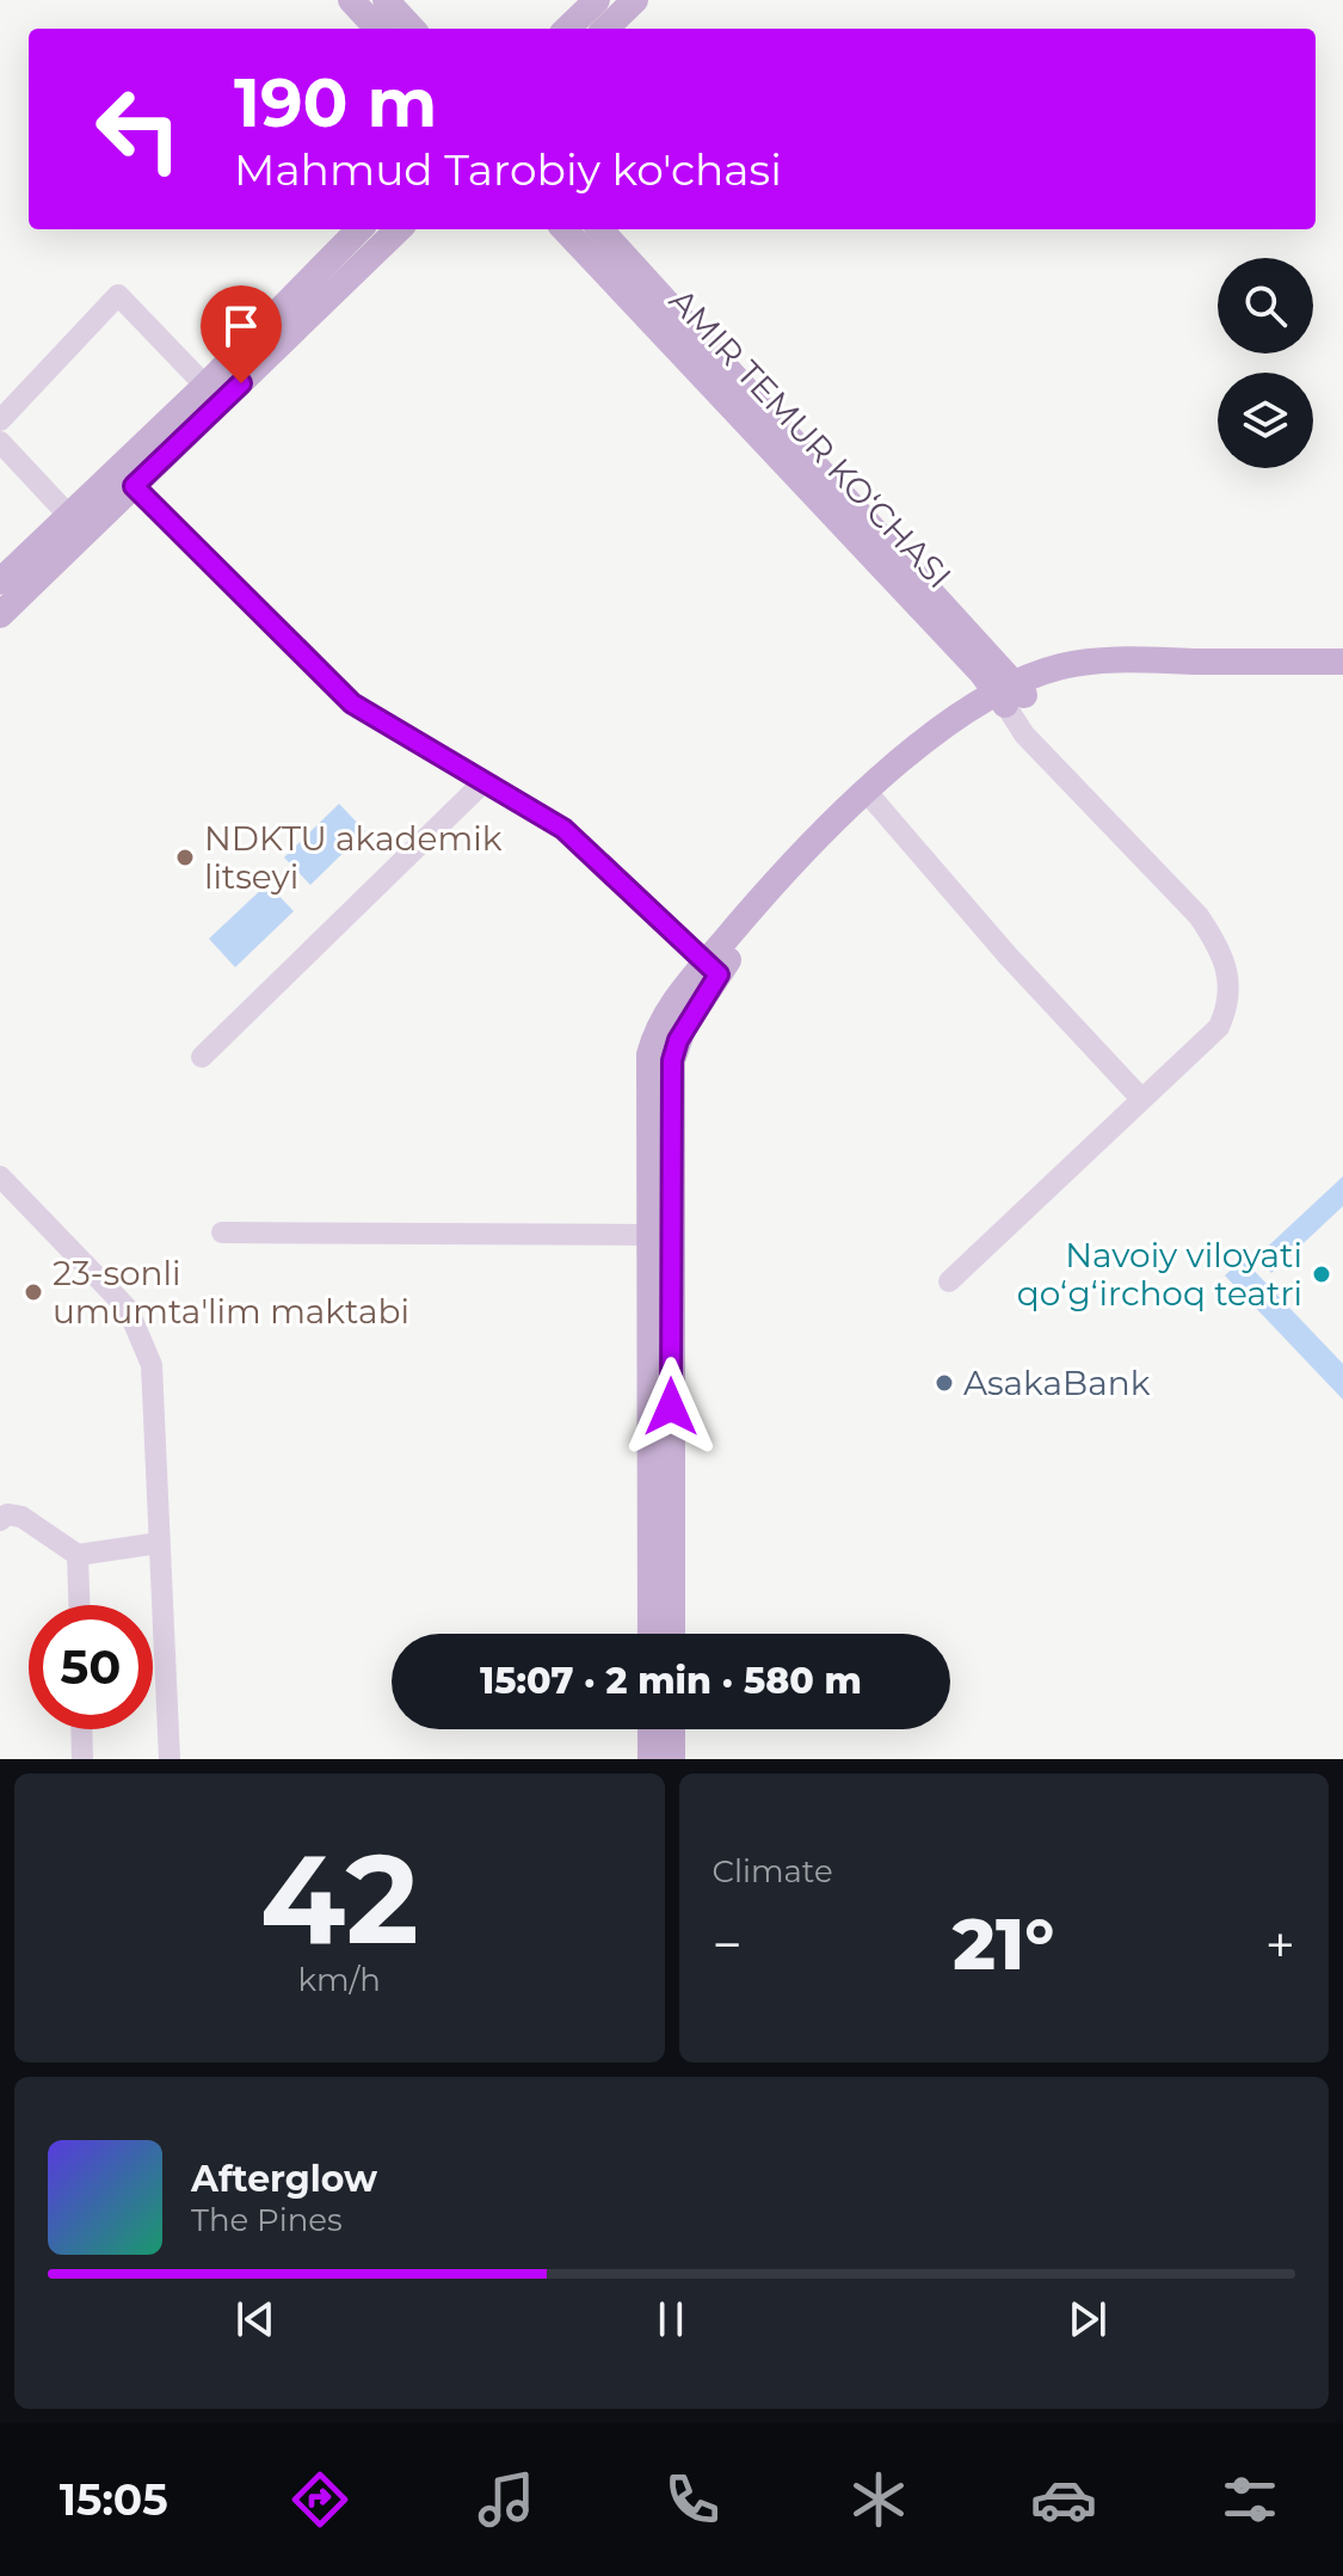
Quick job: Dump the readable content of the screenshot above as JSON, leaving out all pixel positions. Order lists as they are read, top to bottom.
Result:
{
  "streets": {
    "main road": ["AMIR TEMUR KO‘CHASI"]
  },
  "places": [
    "NDKTU akademik litseyi",
    "Navoiy viloyati qoʻgʻirchoq teatri",
    "23-sonli umumta'lim maktabi",
    "AsakaBank"
  ],
  "page": {
    "turn": ["190 m", "Mahmud Tarobiy ko'chasi"],
    "limit": "50",
    "trip": "15:07 · 2 min · 580 m",
    "tile": [
      ["42", "km/h"],
      "Climate"
    ],
    "heat": ["−", "21°", "+"],
    "song": ["Afterglow", "The Pines"],
    "tabs": "15:05"
  }
}
